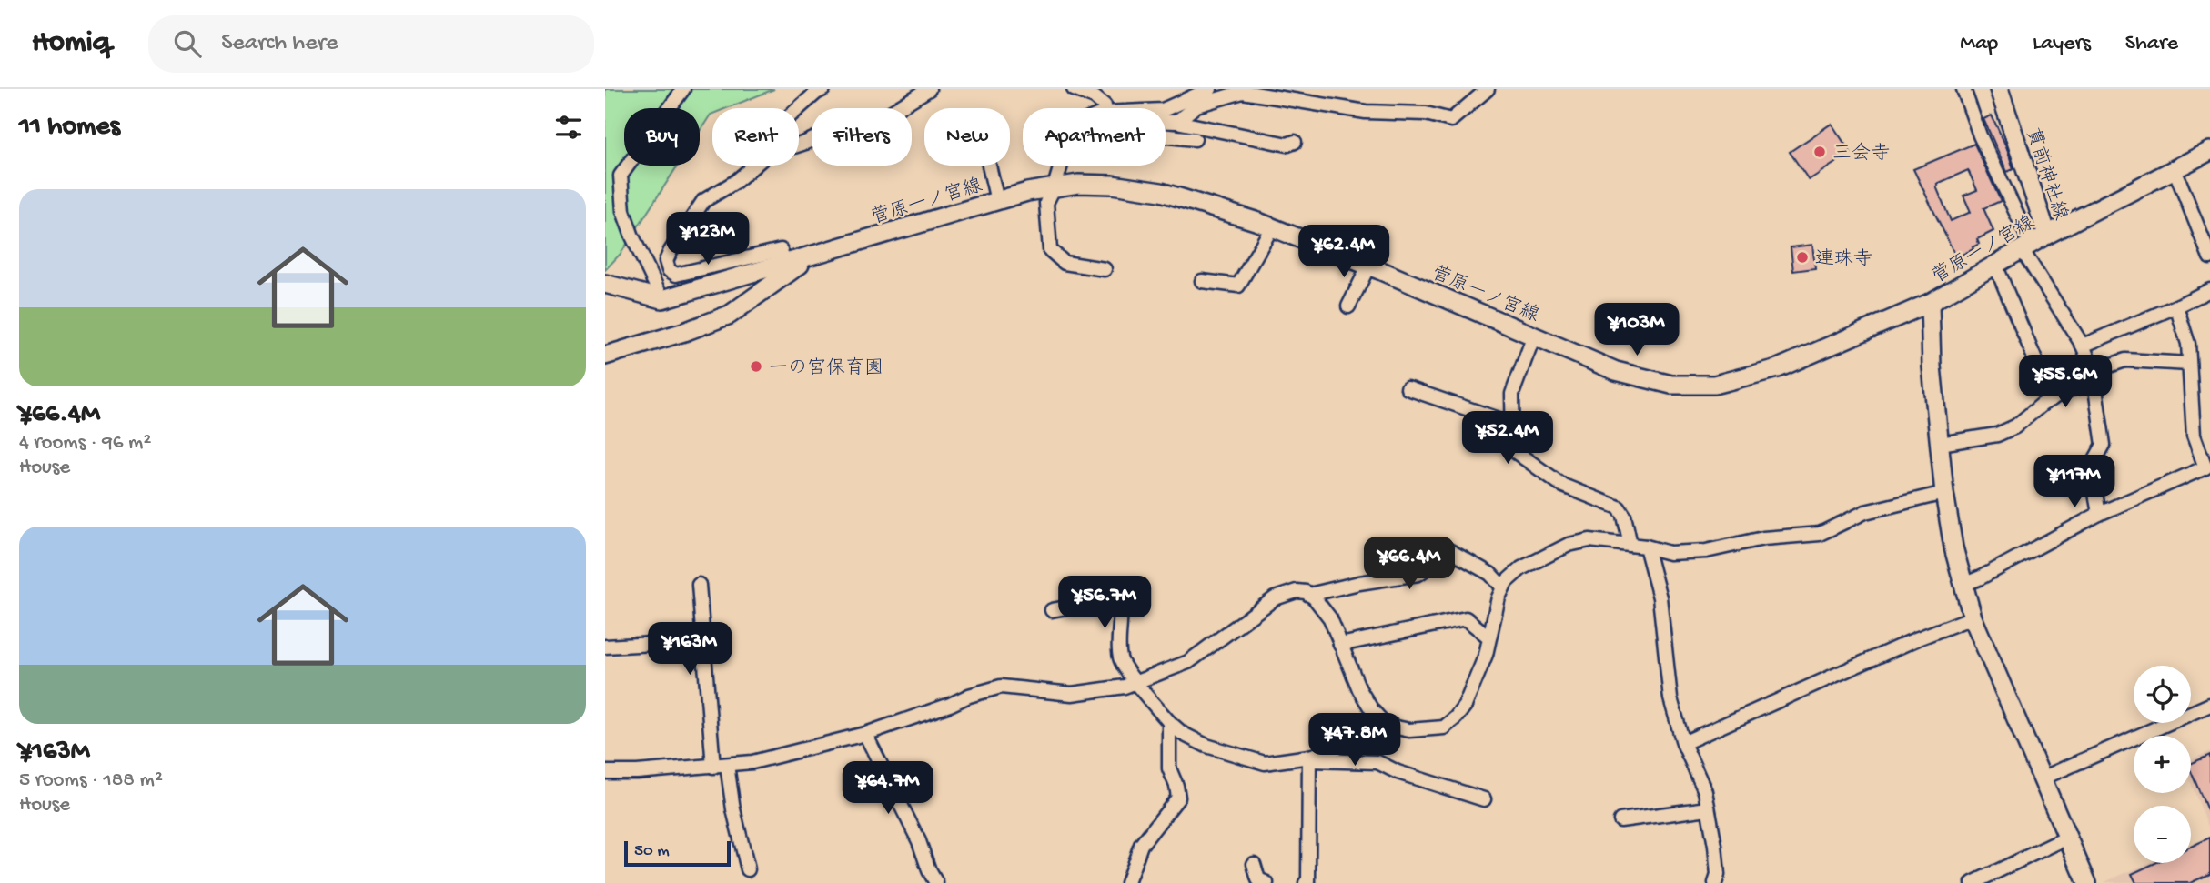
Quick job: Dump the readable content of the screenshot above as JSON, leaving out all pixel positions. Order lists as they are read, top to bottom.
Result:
{
  "streets": {
    "main road": ["貫前神社線", "菅原一ノ宮線"]
  },
  "crossings": [
    ["貫前神社線", "菅原一ノ宮線"]
  ],
  "places": ["三会寺", "連珠寺", "一の宮保育園"],
  "scale_bar": "50 m",
  "page": {
    "header": "Homiq",
    "search": "Search here",
    "nav": ["Map", "Layers", "Share"],
    "heading": "11 homes",
    "chip": [
      "Buy",
      "Rent",
      "Filters",
      "New",
      "Apartment"
    ],
    "list": [
      {
        "name": "¥66.4M",
        "note": "4 rooms · 96 m² · House"
      },
      {
        "name": "¥163M",
        "note": "5 rooms · 188 m² · House"
      }
    ],
    "price": [
      "¥123M",
      "¥62.4M",
      "¥103M",
      "¥55.6M",
      "¥52.4M",
      "¥117M",
      "¥66.4M",
      "¥56.7M",
      "¥163M",
      "¥47.8M",
      "¥64.7M"
    ],
    "map_buttons": ["+", "−"],
    "scale": "50 m"
  }
}
